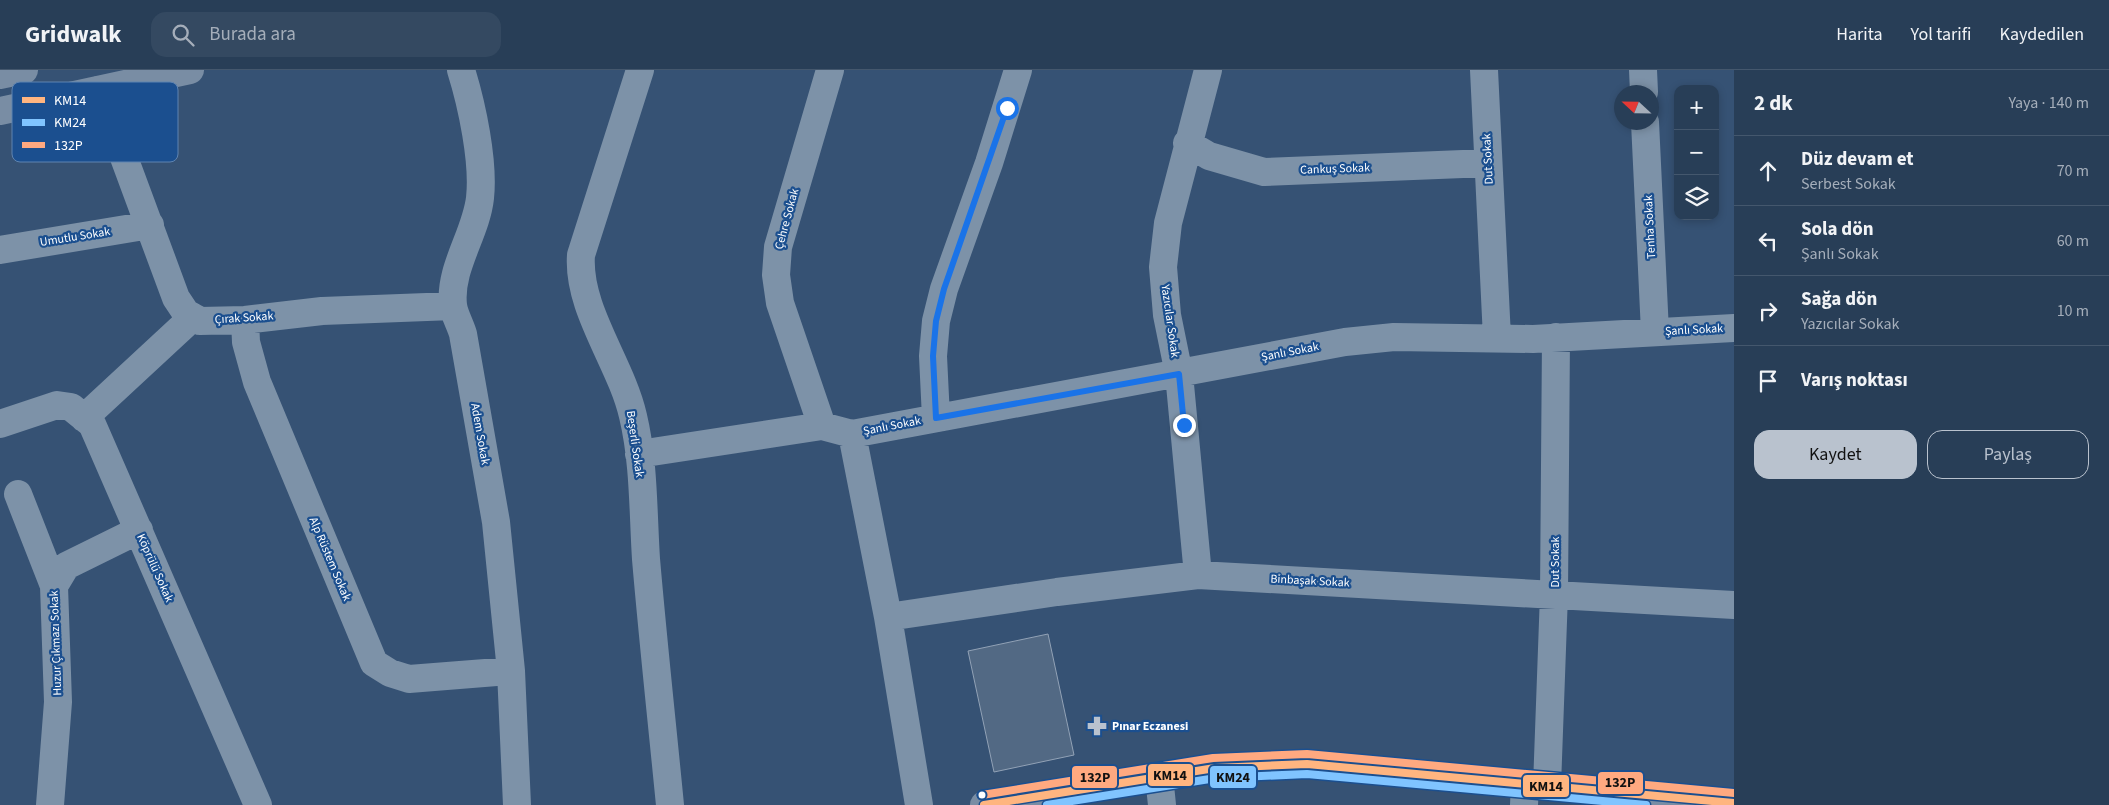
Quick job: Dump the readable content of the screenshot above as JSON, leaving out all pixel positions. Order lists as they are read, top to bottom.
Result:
{
  "streets": {
    "street": [
      "Dut Sokak",
      "Cankuş Sokak",
      "Çehre Sokak",
      "Tenha Sokak",
      "Umutlu Sokak",
      "Çırak Sokak",
      "Yazıcılar Sokak",
      "Şanlı Sokak",
      "Adem Sokak",
      "Beşerli Sokak",
      "Alp Rüstem Sokak",
      "Köprülü Sokak",
      "Binbaşak Sokak",
      "Huzur Çıkmazı Sokak"
    ]
  },
  "crossings": [
    ["Dut Sokak", "Cankuş Sokak"],
    ["Dut Sokak", "Şanlı Sokak"],
    ["Dut Sokak", "Binbaşak Sokak"],
    ["Cankuş Sokak", "Yazıcılar Sokak"],
    ["Tenha Sokak", "Şanlı Sokak"],
    ["Çırak Sokak", "Adem Sokak"],
    ["Çırak Sokak", "Alp Rüstem Sokak"],
    ["Yazıcılar Sokak", "Şanlı Sokak"],
    ["Yazıcılar Sokak", "Binbaşak Sokak"],
    ["Adem Sokak", "Alp Rüstem Sokak"],
    ["Köprülü Sokak", "Huzur Çıkmazı Sokak"]
  ],
  "places": {
    "pharmacy": ["Pınar Eczanesi"]
  },
  "lines": ["transit line 132P", "transit line KM14", "transit line KM24"],
  "legend": ["KM14", "KM24", "132P"],
  "north": "left",
  "page": {
    "header": "Gridwalk",
    "search": "Burada ara",
    "nav": ["Harita", "Yol tarifi", "Kaydedilen"],
    "heading": ["2 dk", "Yaya · 140 m"],
    "map_buttons": ["+", "−"],
    "list": [
      ["Düz devam et", "Serbest Sokak", "70 m"],
      ["Sola dön", "Şanlı Sokak", "60 m"],
      ["Sağa dön", "Yazıcılar Sokak", "10 m"],
      "Varış noktası"
    ],
    "buttons": ["Kaydet", "Paylaş"]
  }
}
